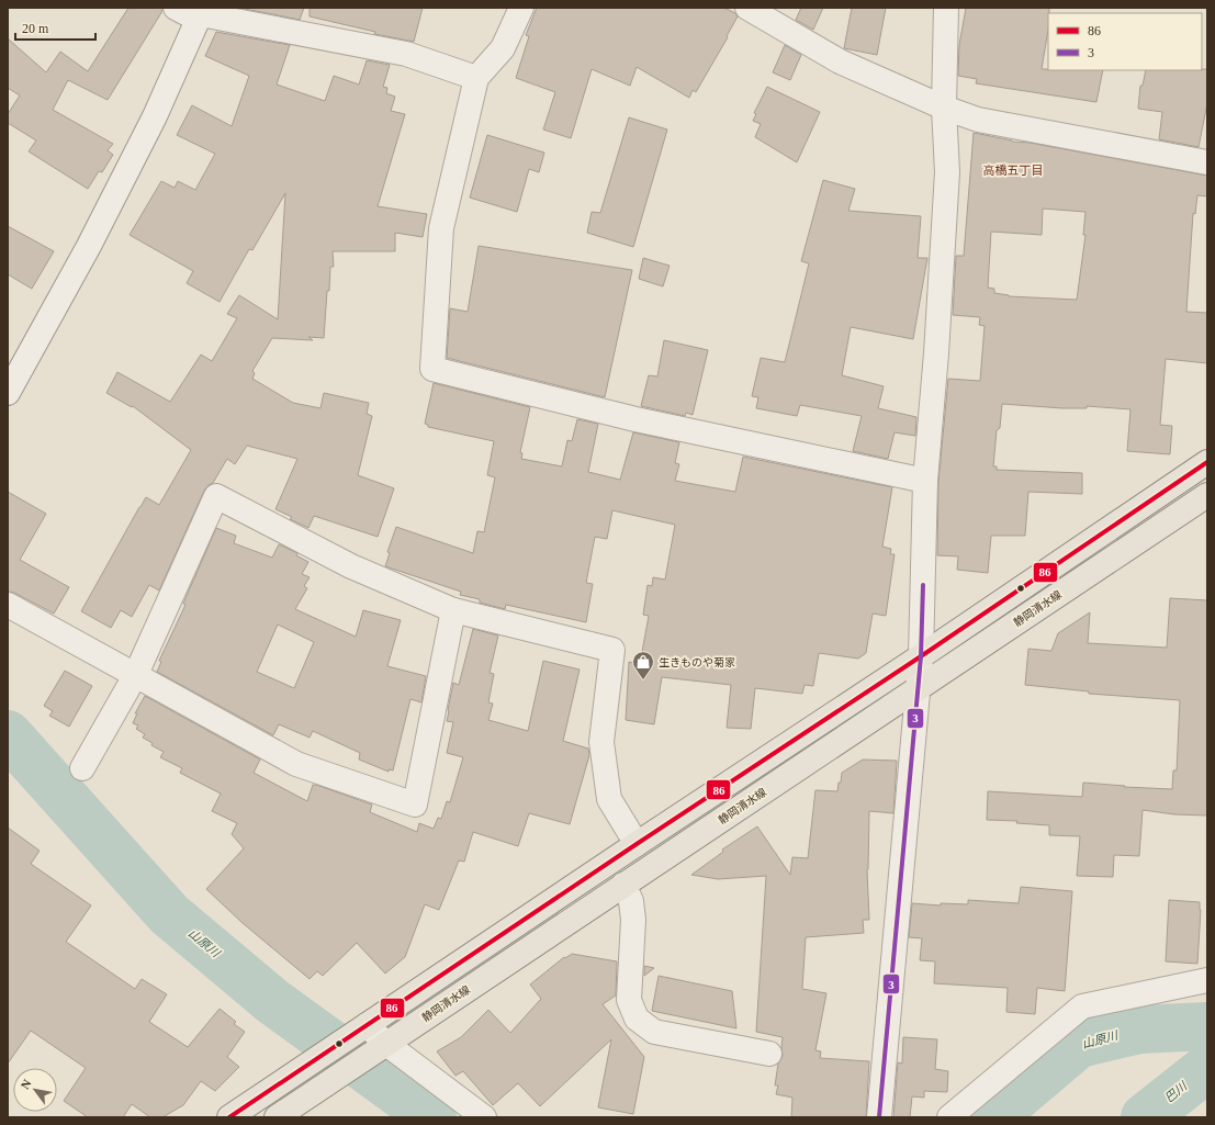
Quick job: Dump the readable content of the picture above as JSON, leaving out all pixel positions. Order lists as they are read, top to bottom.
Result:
{
  "streets": {
    "main road": ["静岡清水線"]
  },
  "districts": ["高橋五丁目"],
  "water": ["山原川", "巴川"],
  "places": {
    "shop": ["生きものや菊家"]
  },
  "lines": ["transit line 86", "transit line 3"],
  "legend": ["86", "3"],
  "scale_bar": "20 m",
  "north": "top left"
}
